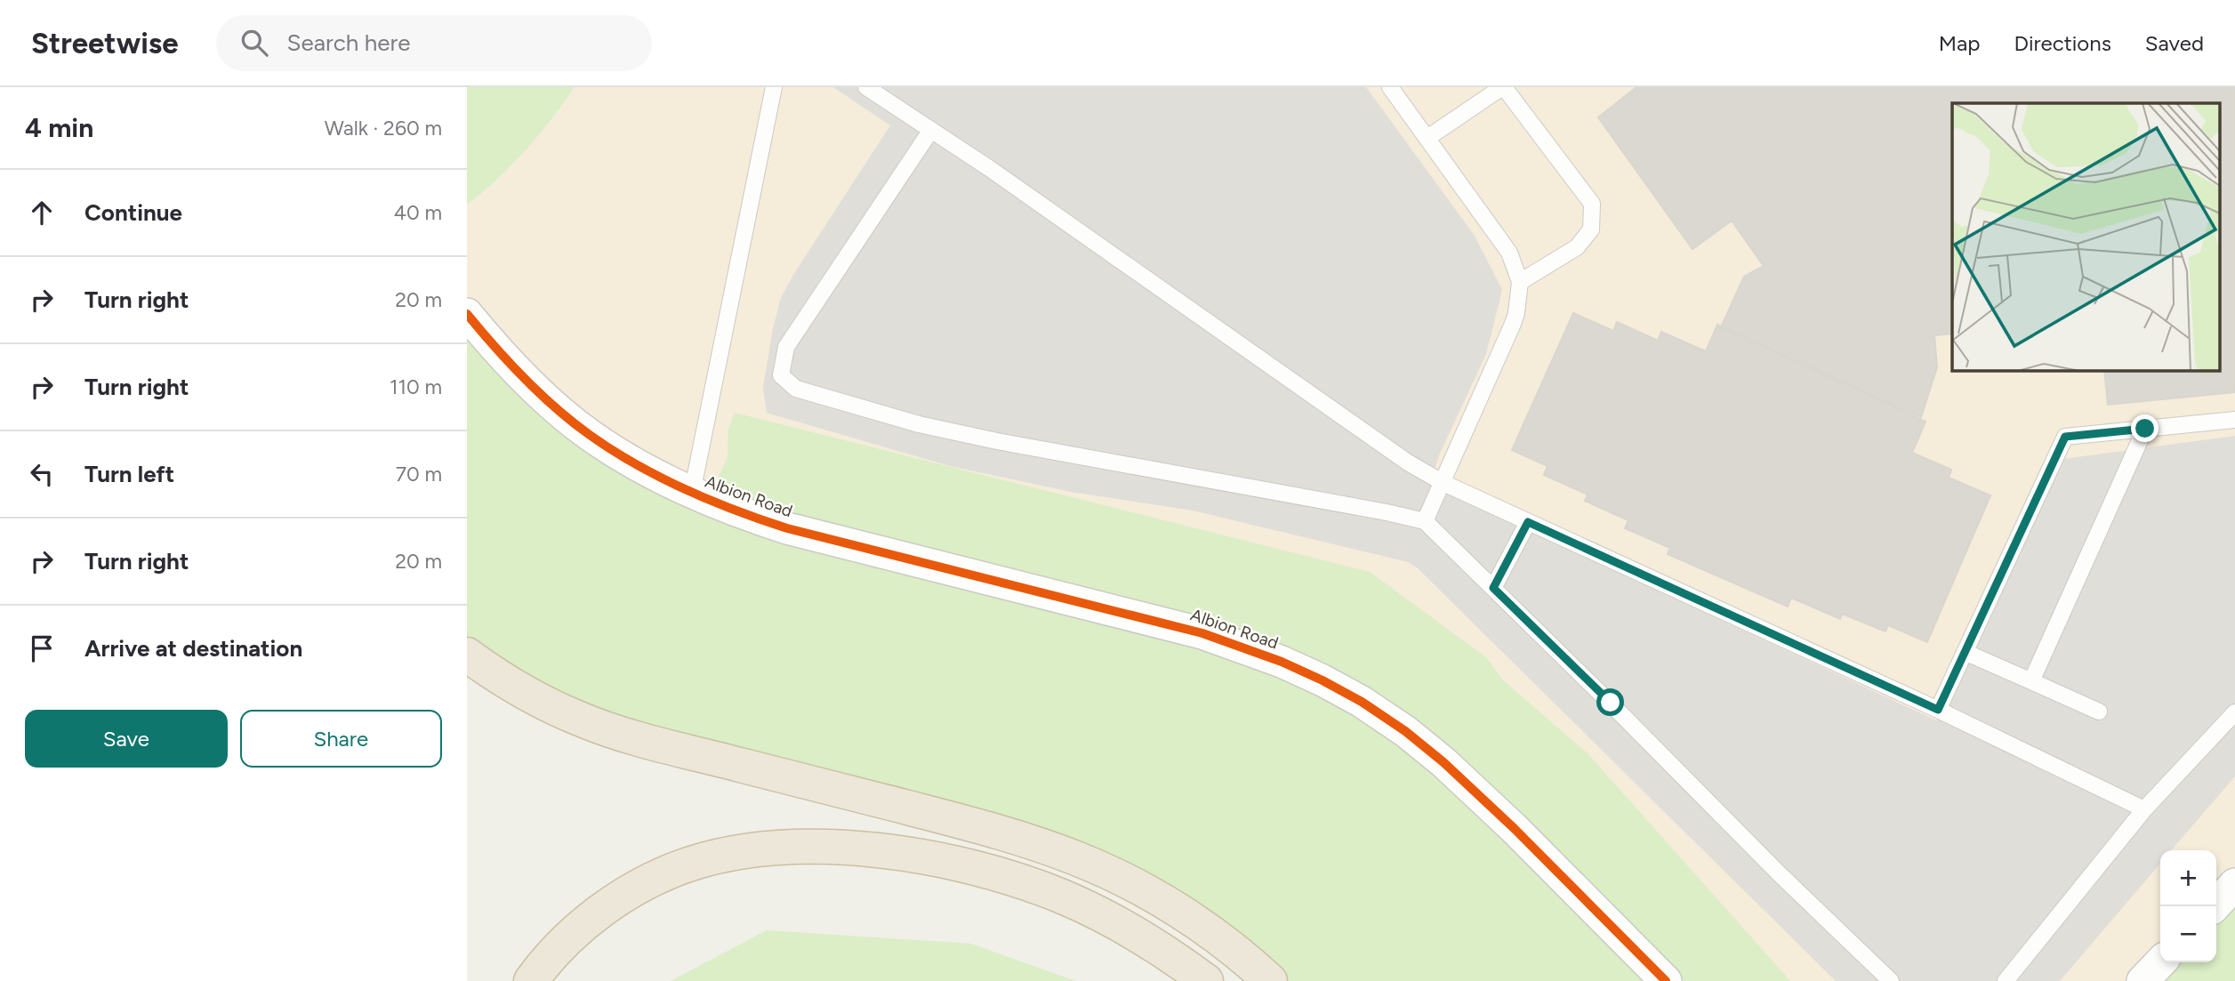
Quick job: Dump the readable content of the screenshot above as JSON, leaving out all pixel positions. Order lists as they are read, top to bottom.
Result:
{
  "streets": {
    "street": ["Albion Road"]
  },
  "page": {
    "header": "Streetwise",
    "search": "Search here",
    "nav": ["Map", "Directions", "Saved"],
    "heading": ["4 min", "Walk · 260 m"],
    "list": [
      ["Continue", "40 m"],
      ["Turn right", "20 m"],
      ["Turn right", "110 m"],
      ["Turn left", "70 m"],
      ["Turn right", "20 m"],
      "Arrive at destination"
    ],
    "buttons": ["Save", "Share"],
    "map_buttons": ["+", "−"]
  }
}
